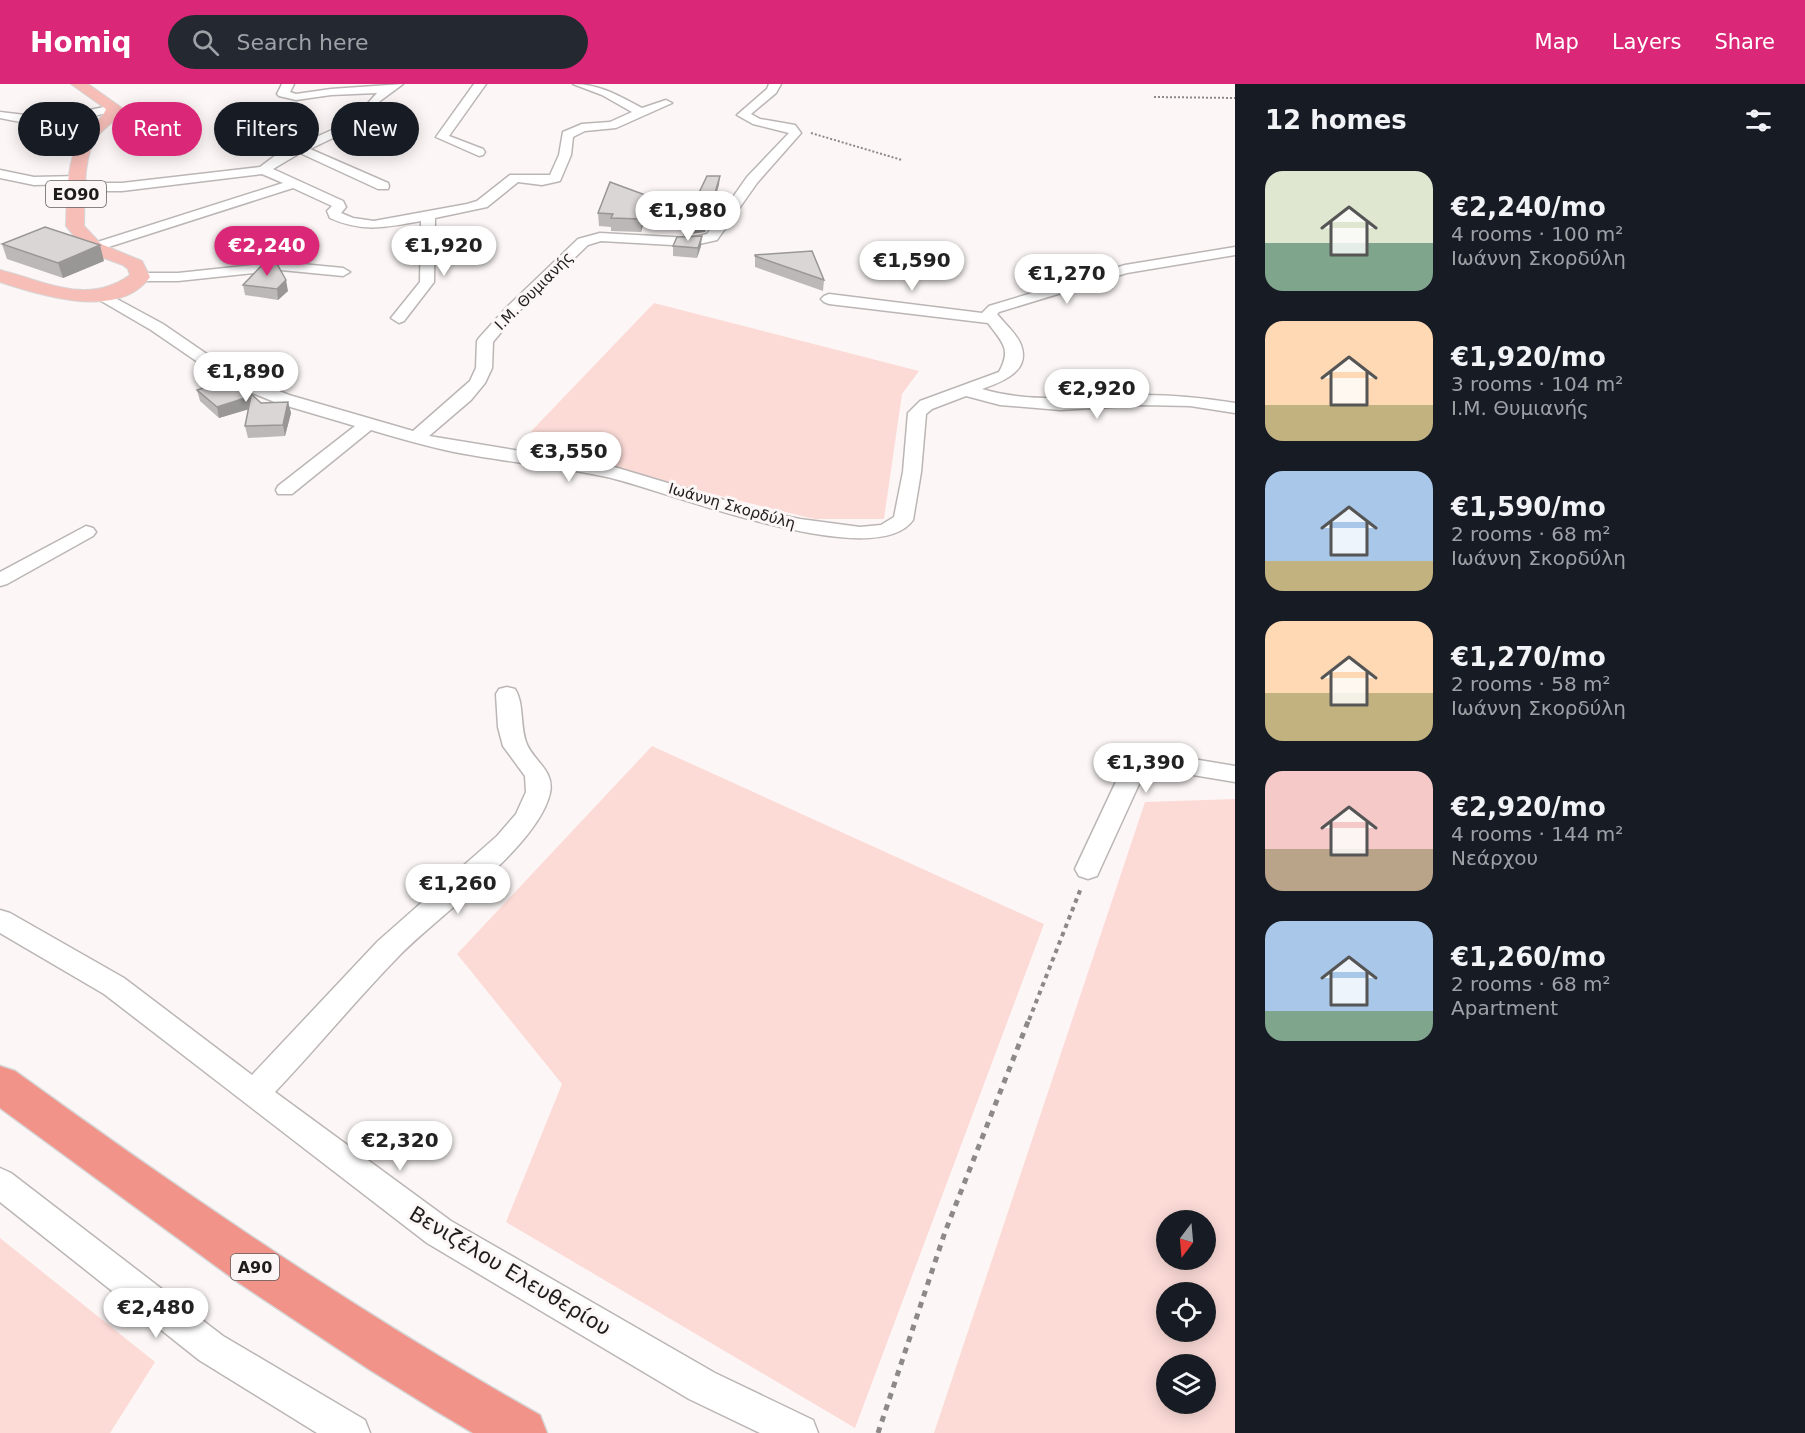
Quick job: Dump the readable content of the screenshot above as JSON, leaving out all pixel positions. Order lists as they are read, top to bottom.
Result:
{
  "streets": {
    "highway": ["Α90"],
    "main road": ["ΕΟ90"],
    "street": ["Ι.Μ. Θυμιανής", "Ιωάννη Σκορδύλη", "Βενιζέλου Ελευθερίου"]
  },
  "crossings": [
    ["Ι.Μ. Θυμιανής", "Ιωάννη Σκορδύλη"]
  ],
  "north": "bottom",
  "page": {
    "header": "Homiq",
    "search": "Search here",
    "nav": ["Map", "Layers", "Share"],
    "heading": "12 homes",
    "chip": [
      "Buy",
      "Rent",
      "Filters",
      "New"
    ],
    "list": [
      {
        "name": "€2,240/mo",
        "note": "4 rooms · 100 m² · Ιωάννη Σκορδύλη"
      },
      {
        "name": "€1,920/mo",
        "note": "3 rooms · 104 m² · Ι.Μ. Θυμιανής"
      },
      {
        "name": "€1,590/mo",
        "note": "2 rooms · 68 m² · Ιωάννη Σκορδύλη"
      },
      {
        "name": "€1,270/mo",
        "note": "2 rooms · 58 m² · Ιωάννη Σκορδύλη"
      },
      {
        "name": "€2,920/mo",
        "note": "4 rooms · 144 m² · Νεάρχου"
      },
      {
        "name": "€1,260/mo",
        "note": "2 rooms · 68 m² · Apartment"
      }
    ],
    "price": [
      "€1,980",
      "€2,240",
      "€1,920",
      "€1,590",
      "€1,270",
      "€1,890",
      "€2,920",
      "€3,550",
      "€1,390",
      "€1,260",
      "€2,320",
      "€2,480"
    ]
  }
}
